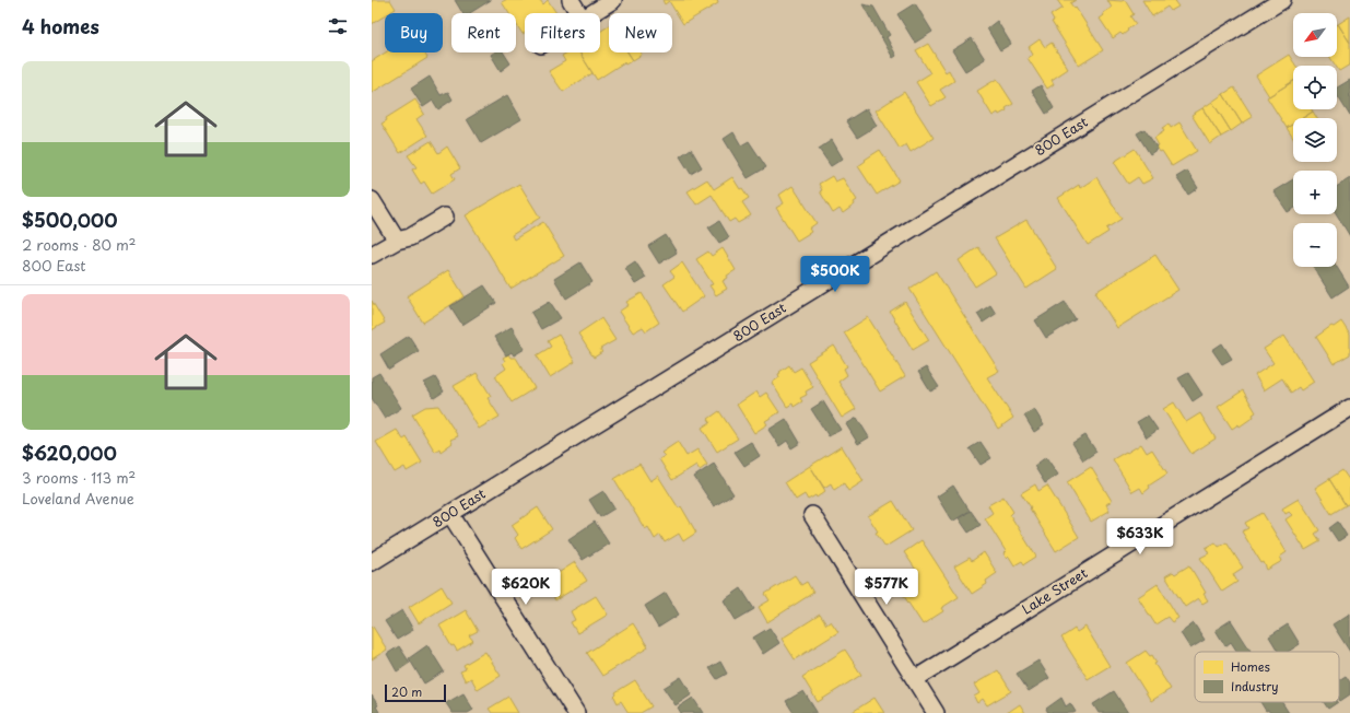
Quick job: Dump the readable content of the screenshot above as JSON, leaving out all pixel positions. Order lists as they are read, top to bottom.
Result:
{
  "streets": {
    "street": ["800 East", "Lake Street"]
  },
  "legend": ["Homes", "Industry"],
  "scale_bar": "20 m",
  "north": "bottom left",
  "page": {
    "heading": "4 homes",
    "map_buttons": ["+", "−"],
    "chip": [
      "Buy",
      "Rent",
      "Filters",
      "New"
    ],
    "list": [
      {
        "name": "$500,000",
        "note": "2 rooms · 80 m² · 800 East"
      },
      {
        "name": "$620,000",
        "note": "3 rooms · 113 m² · Loveland Avenue"
      }
    ],
    "price": [
      "$500K",
      "$633K",
      "$620K",
      "$577K"
    ],
    "scale": "20 m"
  }
}
